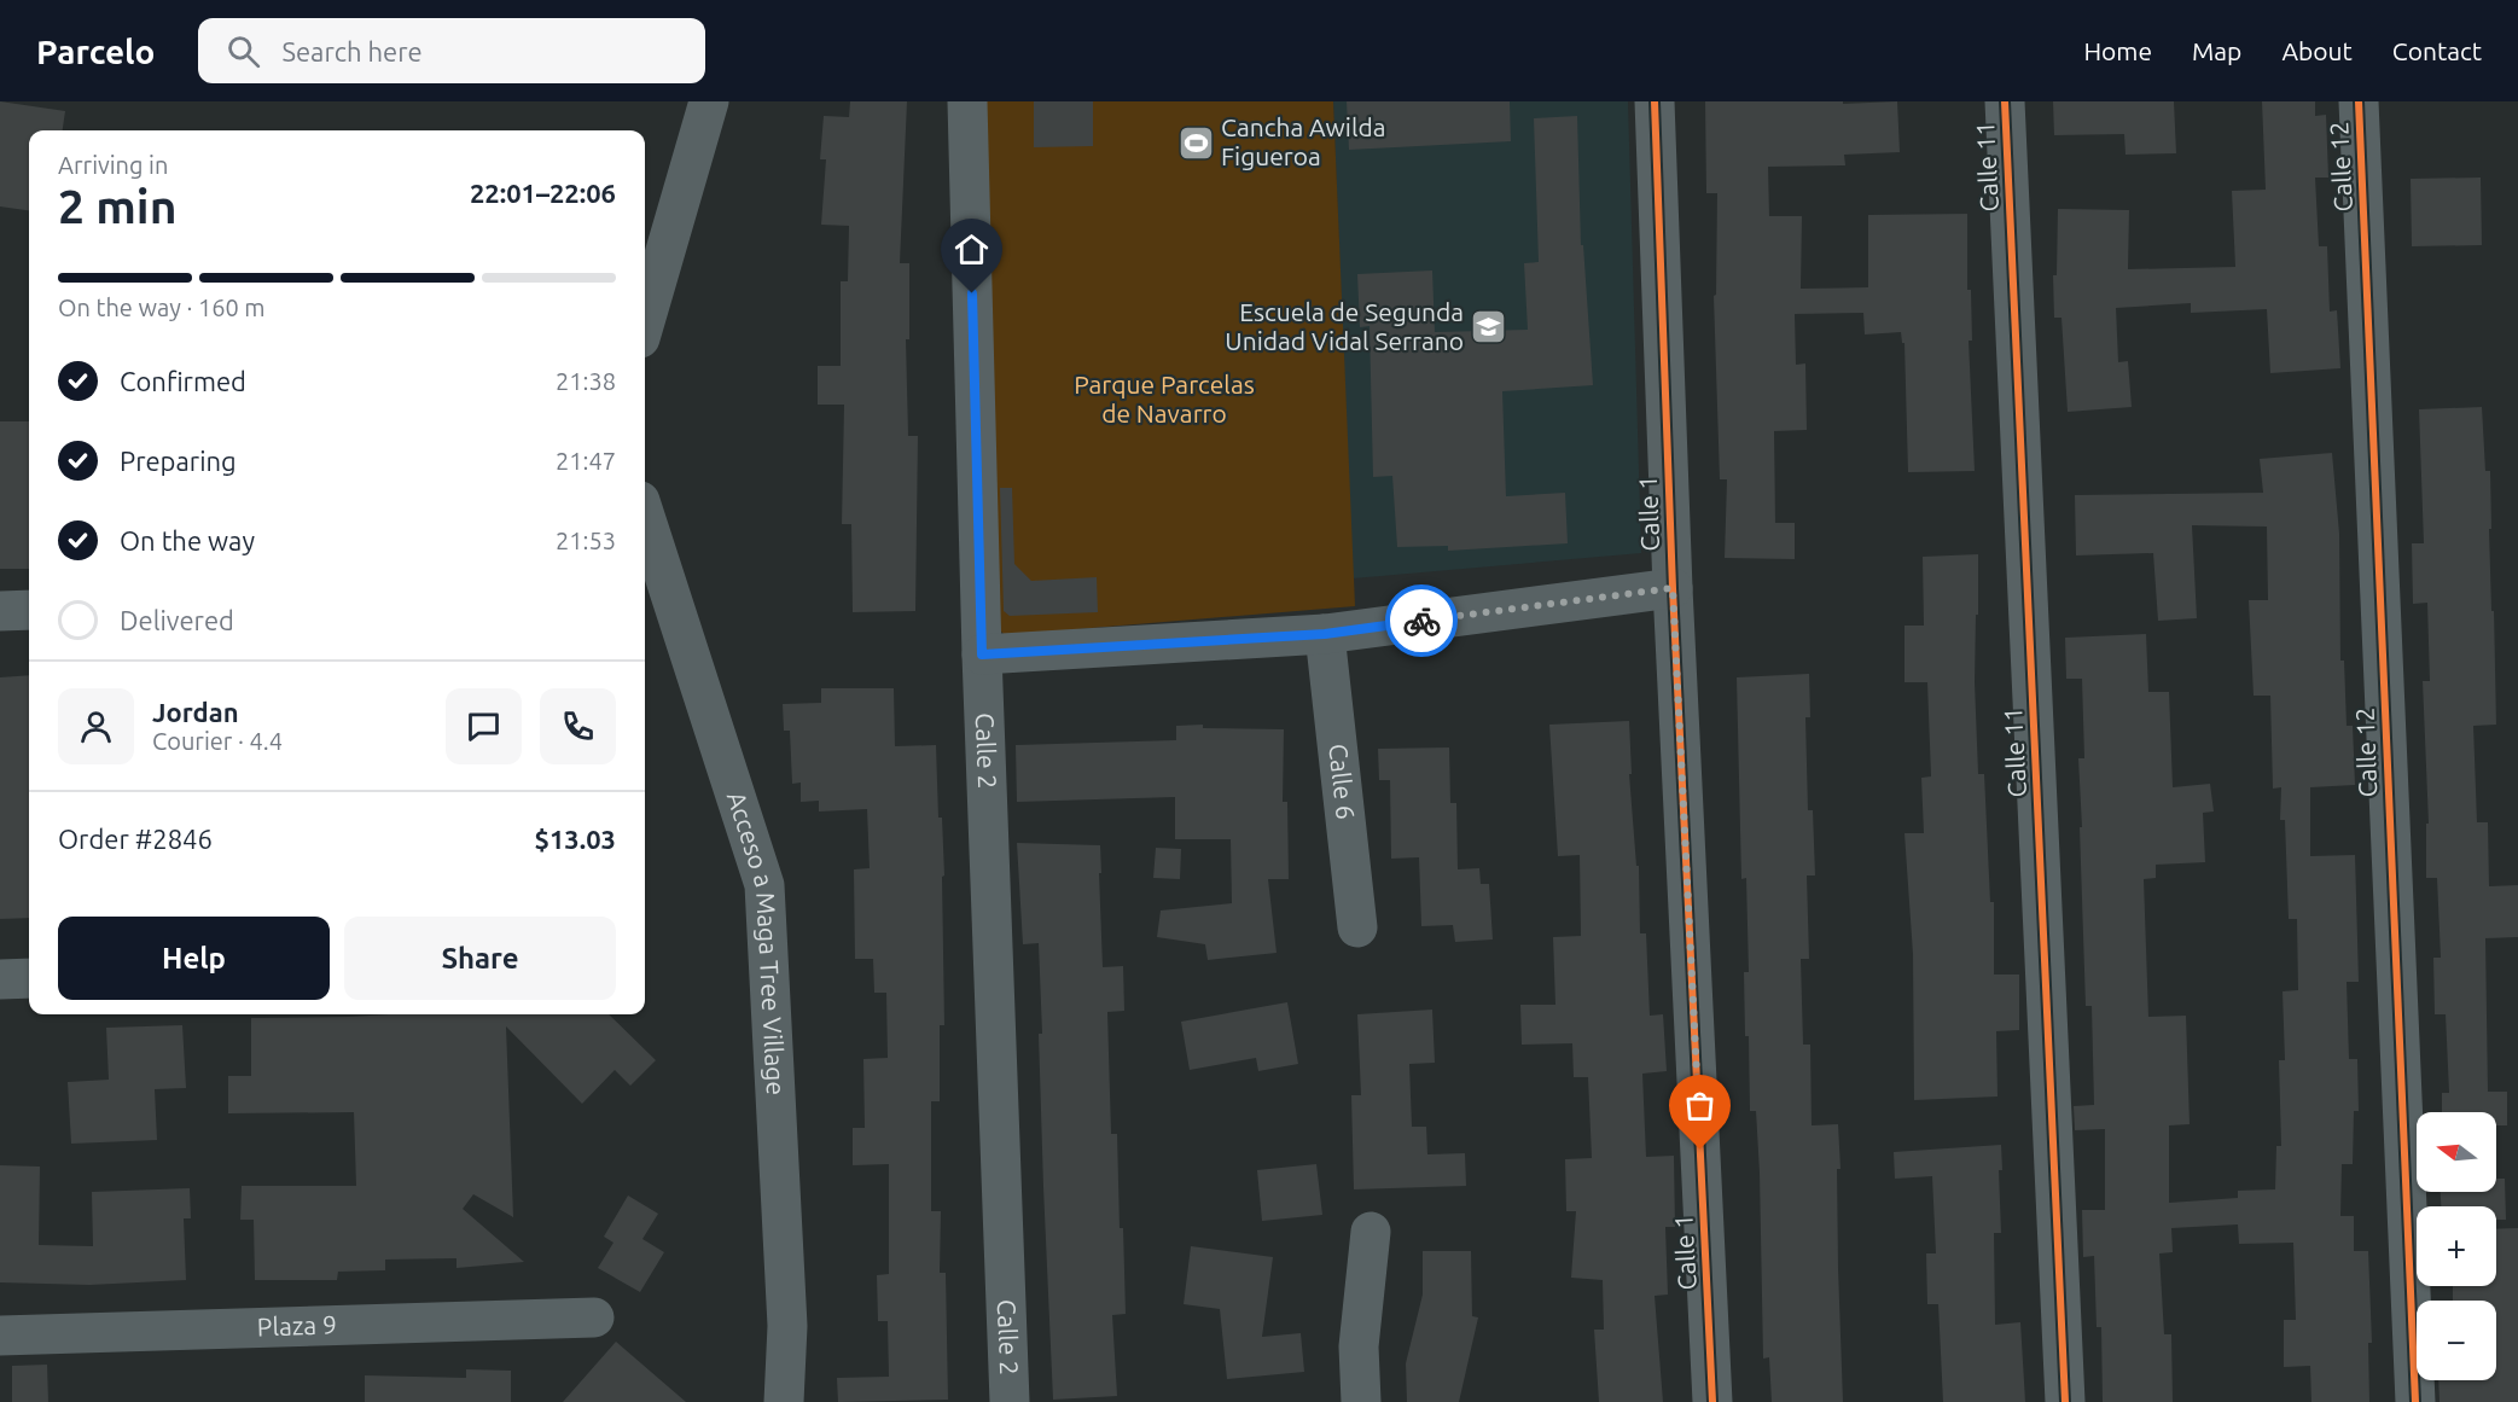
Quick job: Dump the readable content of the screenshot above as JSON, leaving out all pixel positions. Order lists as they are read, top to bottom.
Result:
{
  "streets": {
    "street": [
      "Calle 11",
      "Calle 12",
      "Calle 1",
      "Calle 2",
      "Calle 6",
      "Acceso a Maga Tree Village",
      "Plaza 9"
    ]
  },
  "parks": ["Parque Parcelas de Navarro"],
  "places": {
    "sports": ["Cancha Awilda Figueroa"],
    "school or university": ["Escuela de Segunda Unidad Vidal Serrano"]
  },
  "north": "left",
  "page": {
    "header": "Parcelo",
    "search": "Search here",
    "nav": [
      "Home",
      "Map",
      "About",
      "Contact"
    ],
    "heading": ["2 min", "Arriving in", "22:01–22:06"],
    "panel": [
      "Jordan",
      "Courier · 4.4",
      "Order #2846",
      "$13.03"
    ],
    "bar": "On the way · 160 m",
    "list": [
      ["Confirmed", "21:38"],
      ["Preparing", "21:47"],
      ["On the way", "21:53"],
      "Delivered"
    ],
    "buttons": ["Help", "Share"],
    "map_buttons": ["+", "−"]
  }
}
